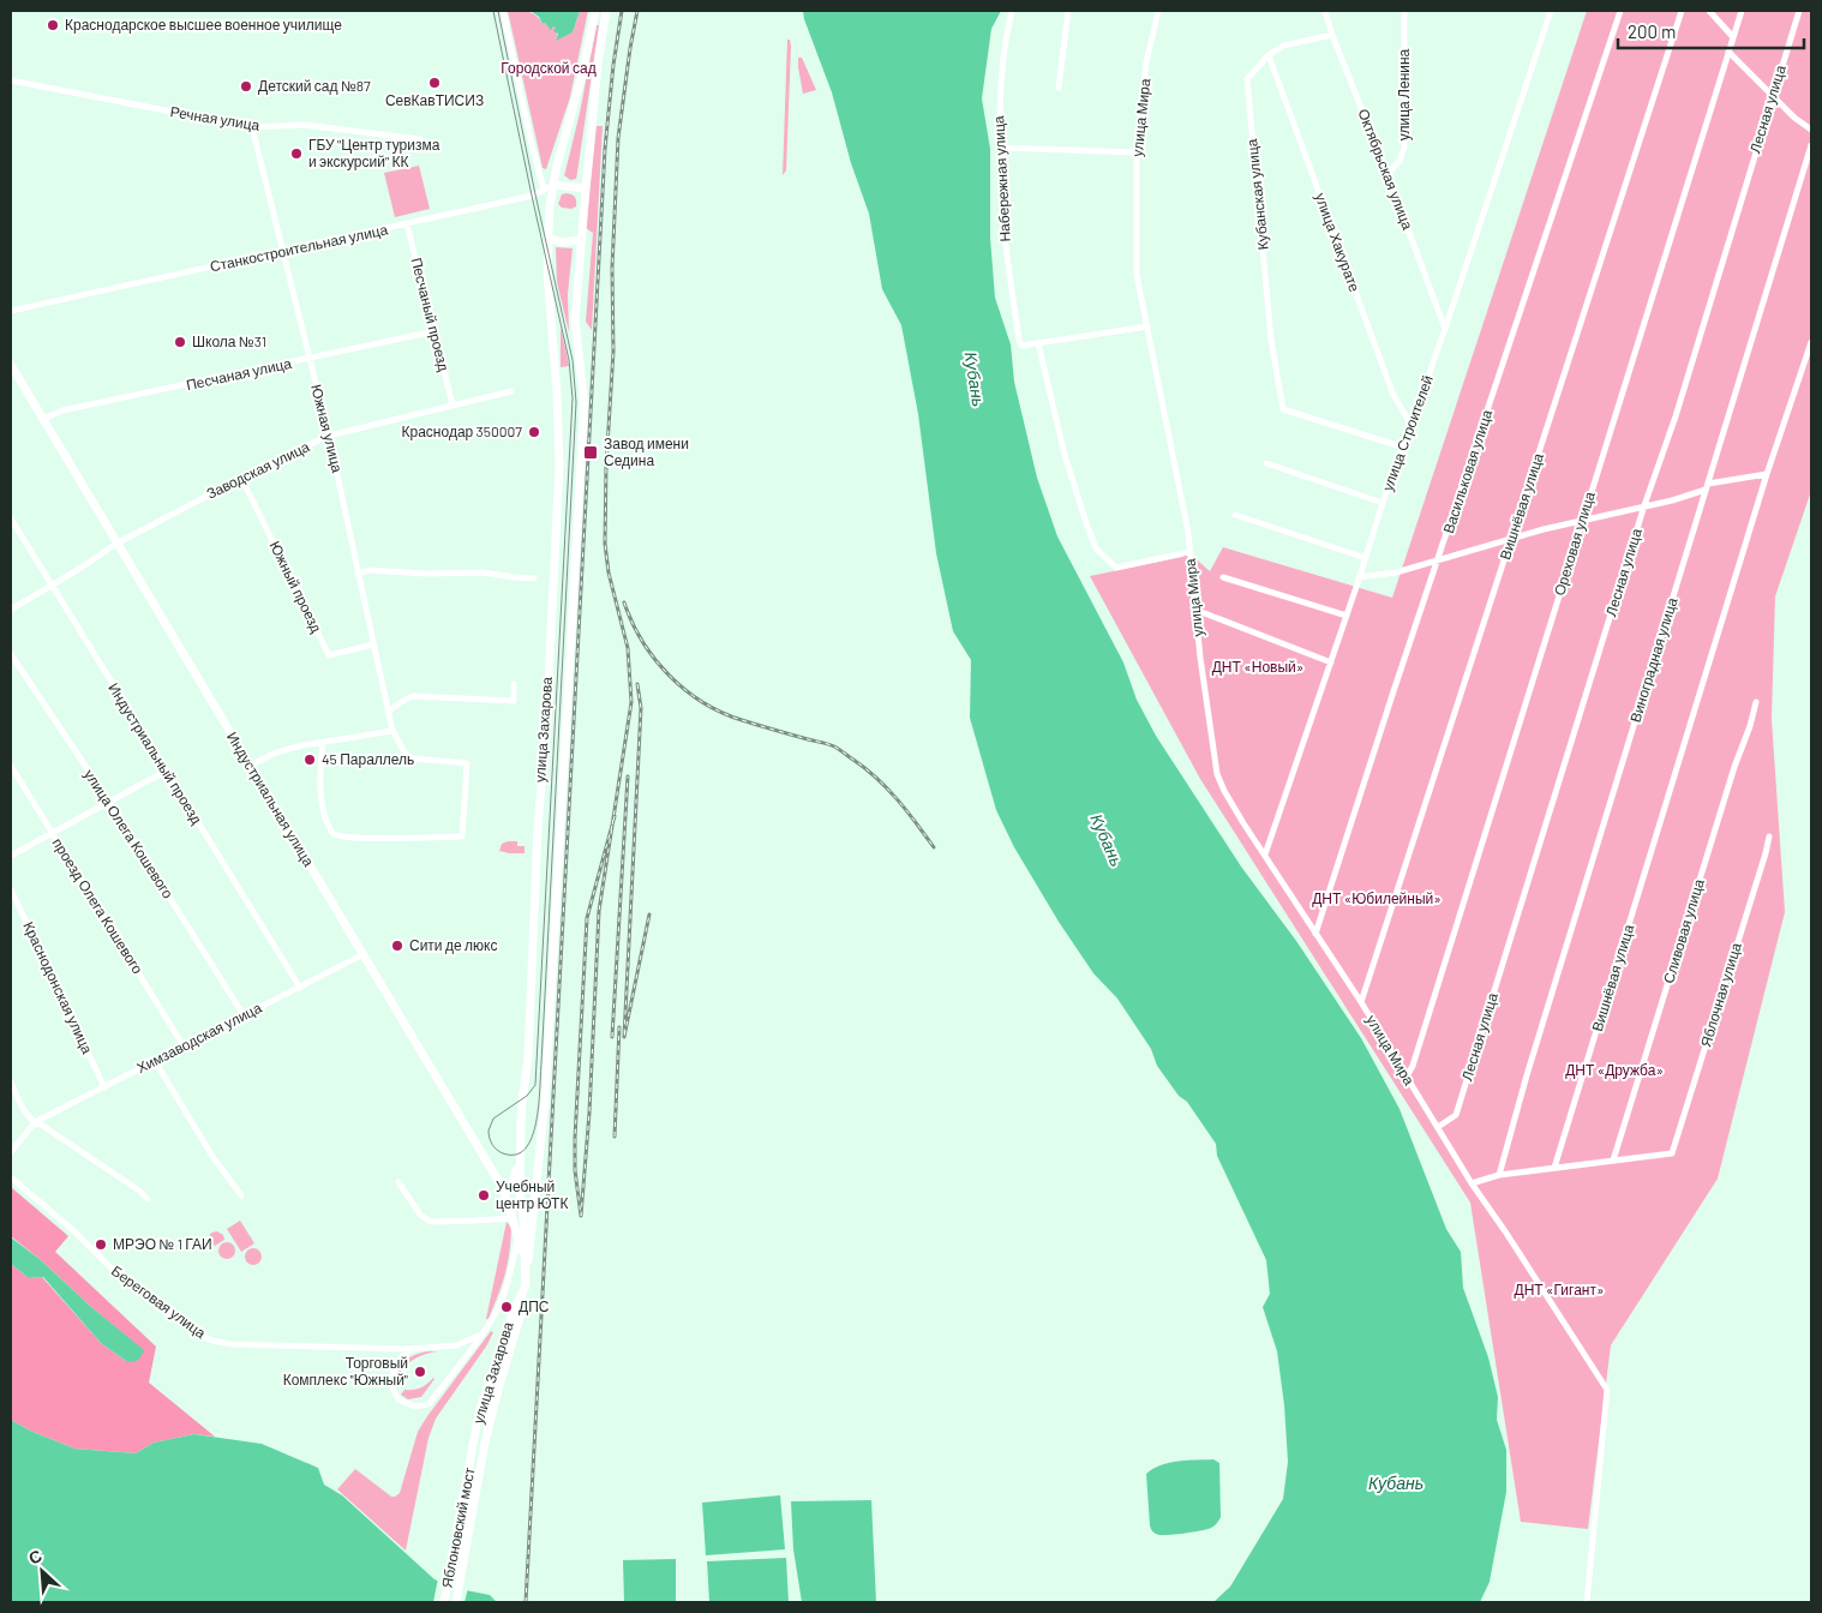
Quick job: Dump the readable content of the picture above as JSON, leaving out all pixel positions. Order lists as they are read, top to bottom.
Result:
{
  "streets": {
    "main road": [
      "Станкостроительная улица",
      "улица Захарова",
      "Индустриальная улица",
      "Яблоновский мост"
    ],
    "street": [
      "улица Ленина",
      "Лесная улица",
      "улица Мира",
      "Речная улица",
      "Октябрьская улица",
      "Набережная улица",
      "Кубанская улица",
      "улица Хакурате",
      "Песчаный проезд",
      "Песчаная улица",
      "Южная улица",
      "улица Строителей",
      "Заводская улица",
      "Васильковая улица",
      "Вишнёвая улица",
      "Ореховая улица",
      "Южный проезд",
      "Виноградная улица",
      "Индустриальный проезд",
      "улица Олега Кошевого",
      "проезд Олега Кошевого",
      "Сливовая улица",
      "Краснодонская улица",
      "Яблочная улица",
      "Химзаводская улица",
      "Береговая улица"
    ]
  },
  "crossings": [
    ["улица Ленина", "Октябрьская улица"],
    ["Лесная улица", "улица Мира"],
    ["улица Мира", "улица Строителей"],
    ["улица Мира", "Васильковая улица"],
    ["улица Мира", "Вишнёвая улица"],
    ["улица Мира", "Ореховая улица"],
    ["Речная улица", "Южная улица"],
    ["Октябрьская улица", "Кубанская улица"],
    ["Октябрьская улица", "улица Строителей"],
    ["Кубанская улица", "улица Хакурате"],
    ["Кубанская улица", "улица Строителей"],
    ["улица Хакурате", "улица Строителей"],
    ["Станкостроительная улица", "Песчаный проезд"],
    ["Станкостроительная улица", "Южная улица"],
    ["Станкостроительная улица", "улица Захарова"],
    ["Песчаный проезд", "Песчаная улица"],
    ["Песчаный проезд", "Заводская улица"],
    ["Песчаная улица", "Южная улица"],
    ["Песчаная улица", "Индустриальная улица"],
    ["Южная улица", "Заводская улица"],
    ["Южная улица", "Южный проезд"],
    ["Заводская улица", "Южный проезд"],
    ["Заводская улица", "Индустриальный проезд"],
    ["Заводская улица", "Индустриальная улица"],
    ["улица Захарова", "Индустриальная улица"],
    ["улица Захарова", "Яблоновский мост"],
    ["Индустриальный проезд", "Химзаводская улица"],
    ["Индустриальная улица", "Химзаводская улица"],
    ["улица Олега Кошевого", "Химзаводская улица"],
    ["проезд Олега Кошевого", "Химзаводская улица"],
    ["Сливовая улица", "Яблочная улица"],
    ["Краснодонская улица", "Химзаводская улица"]
  ],
  "water": ["Кубань"],
  "parks": [
    "Городской сад",
    "ДНТ «Новый»",
    "ДНТ «Юбилейный»",
    "ДНТ «Дружба»",
    "ДНТ «Гигант»"
  ],
  "places": {
    "other": [
      "Краснодарское высшее военное училище",
      "СевКавТИСИЗ",
      "Детский сад №87",
      "ГБУ \"Центр туризма и экскурсий\" КК",
      "Школа №31",
      "Краснодар 350007",
      "45 Параллель",
      "Сити де люкс",
      "Учебный центр ЮТК",
      "МРЭО № 1 ГАИ",
      "ДПС",
      "Торговый Комплекс \"Южный\""
    ],
    "transit": ["Завод имени Седина"]
  },
  "scale_bar": "200 m",
  "north": "top left"
}
